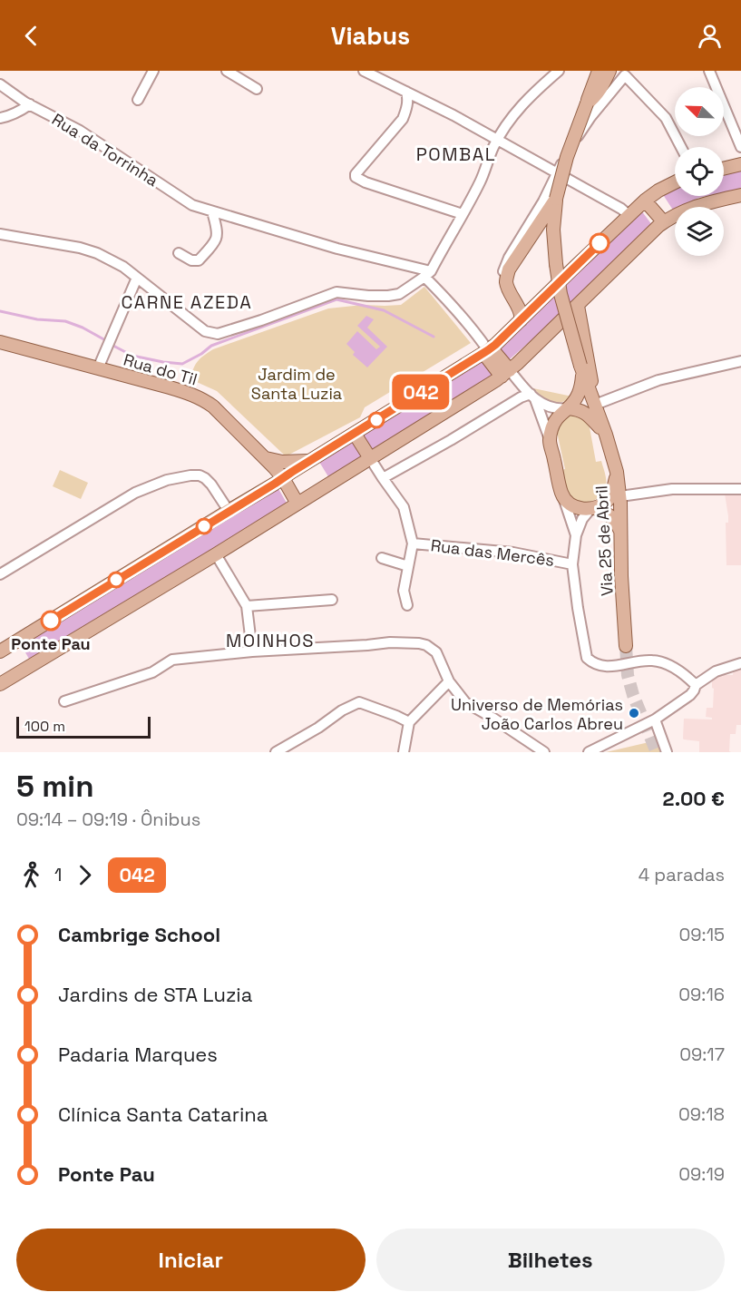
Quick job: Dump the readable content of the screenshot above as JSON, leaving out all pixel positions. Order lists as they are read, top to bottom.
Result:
{
  "streets": {
    "main road": ["Rua do Til", "Via 25 de Abril"],
    "street": ["Rua da Torrinha", "Rua das Mercês"]
  },
  "districts": ["POMBAL", "CARNE AZEDA", "MOINHOS"],
  "parks": ["Jardim de Santa Luzia"],
  "places": ["Ponte Pau", "Universo de Memórias João Carlos Abreu"],
  "lines": ["bus line 042"],
  "scale_bar": "100 m",
  "north": "top left",
  "page": {
    "header": "Viabus",
    "on_map": "042",
    "scale": "100 m",
    "heading": ["5 min", "09:14 – 09:19 · Ônibus", "2.00 €"],
    "legs": ["1", "042", "4 paradas"],
    "list": [
      {
        "name": "Cambrige School",
        "value": "09:15"
      },
      {
        "name": "Jardins de STA Luzia",
        "value": "09:16"
      },
      {
        "name": "Padaria Marques",
        "value": "09:17"
      },
      {
        "name": "Clínica Santa Catarina",
        "value": "09:18"
      },
      {
        "name": "Ponte Pau",
        "value": "09:19"
      }
    ],
    "buttons": ["Iniciar", "Bilhetes"]
  }
}
